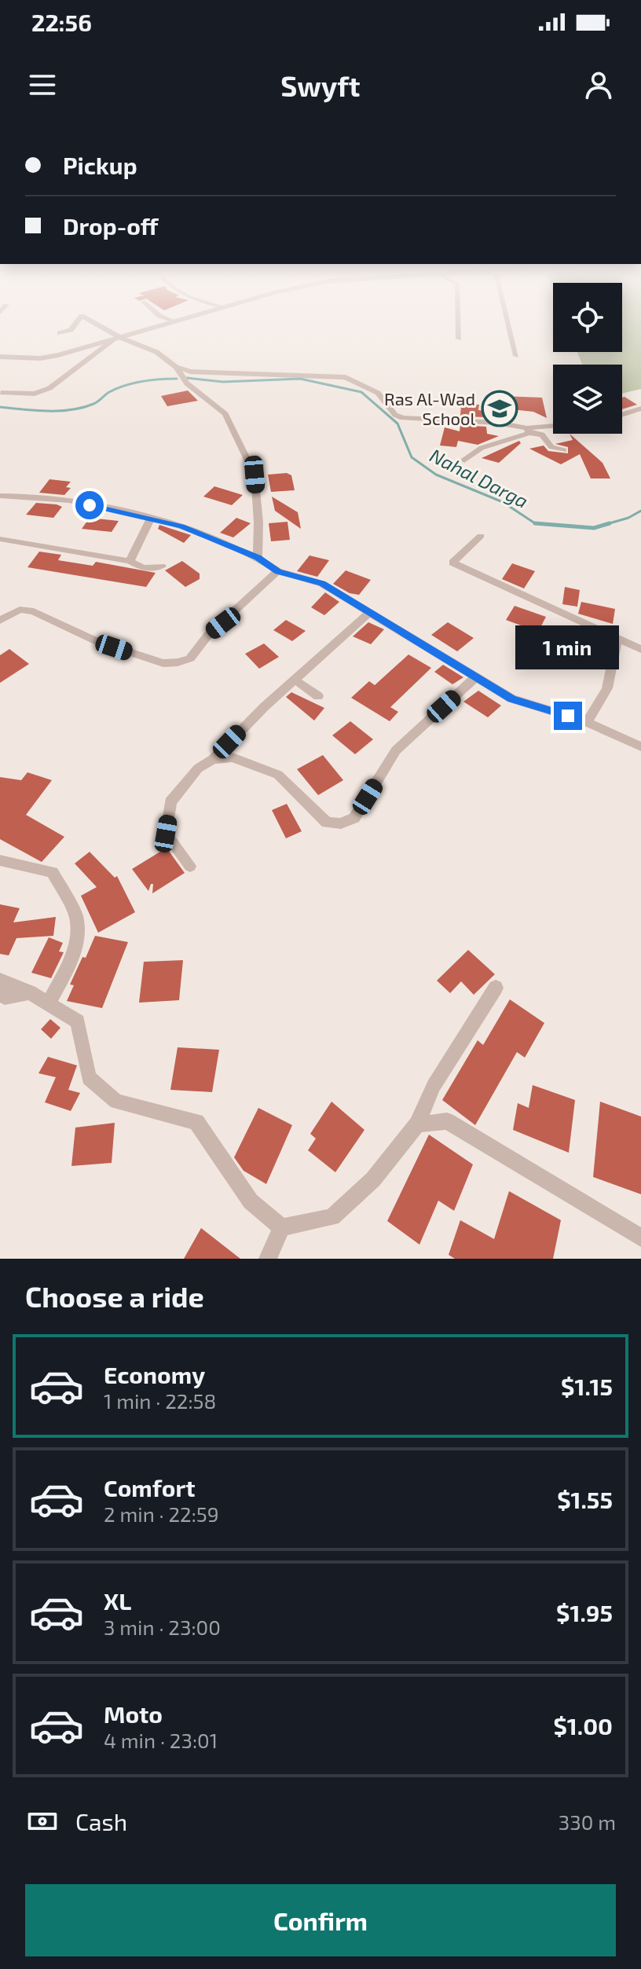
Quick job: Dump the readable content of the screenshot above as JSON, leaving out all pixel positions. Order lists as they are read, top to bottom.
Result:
{
  "water": ["Nahal Darga"],
  "places": {
    "school or university": ["Ras Al-Wad School"]
  },
  "page": {
    "status": "22:56",
    "header": "Swyft",
    "banner": ["Pickup", "Drop-off"],
    "bubble": "1 min",
    "heading": "Choose a ride",
    "list": [
      {
        "name": "Economy",
        "note": "1 min · 22:58",
        "value": "$1.15"
      },
      {
        "name": "Comfort",
        "note": "2 min · 22:59",
        "value": "$1.55"
      },
      {
        "name": "XL",
        "note": "3 min · 23:00",
        "value": "$1.95"
      },
      {
        "name": "Moto",
        "note": "4 min · 23:01",
        "value": "$1.00"
      }
    ],
    "pay": ["Cash", "330 m"],
    "buttons": "Confirm"
  }
}
